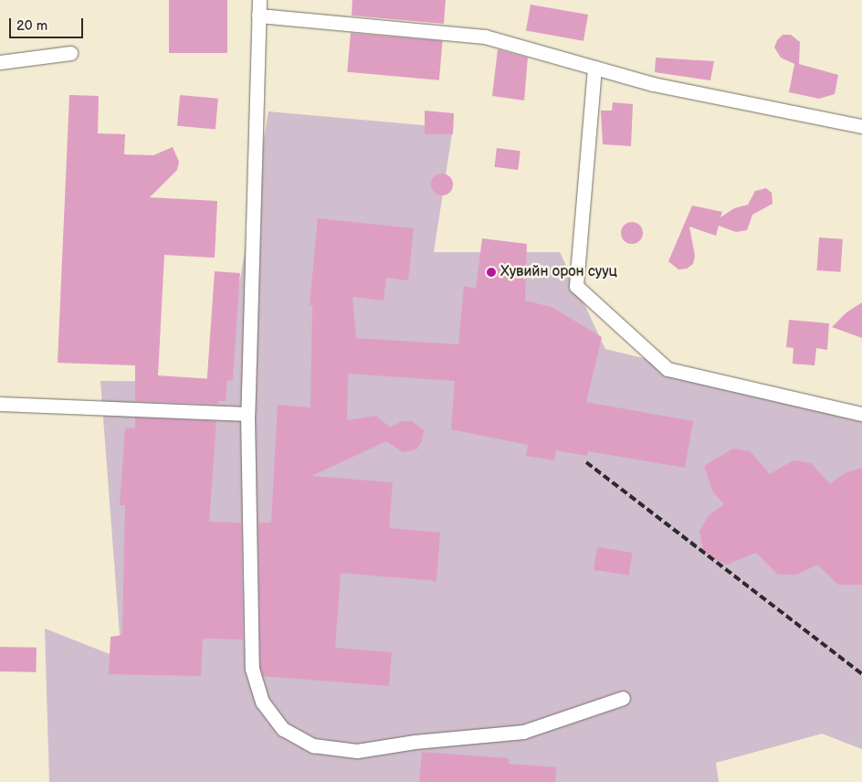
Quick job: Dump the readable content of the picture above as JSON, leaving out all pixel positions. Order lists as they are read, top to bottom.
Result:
{
  "places": ["Хувийн орон сууц"],
  "scale_bar": "20 m"
}
